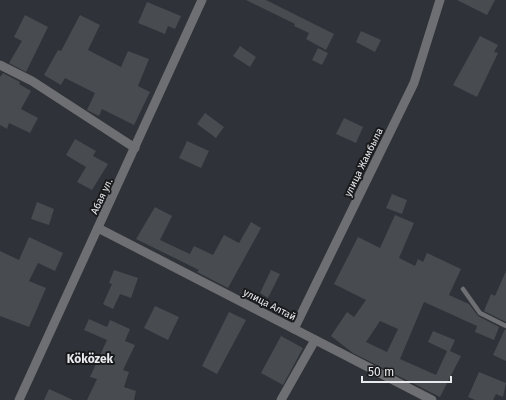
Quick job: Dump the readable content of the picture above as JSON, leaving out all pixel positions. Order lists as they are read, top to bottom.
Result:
{
  "streets": {
    "street": ["улица Жамбыла", "Абая ул.", "улица Алтай"]
  },
  "crossings": [
    ["улица Жамбыла", "улица Алтай"],
    ["Абая ул.", "улица Алтай"]
  ],
  "districts": ["Köközek"],
  "scale_bar": "50 m"
}
